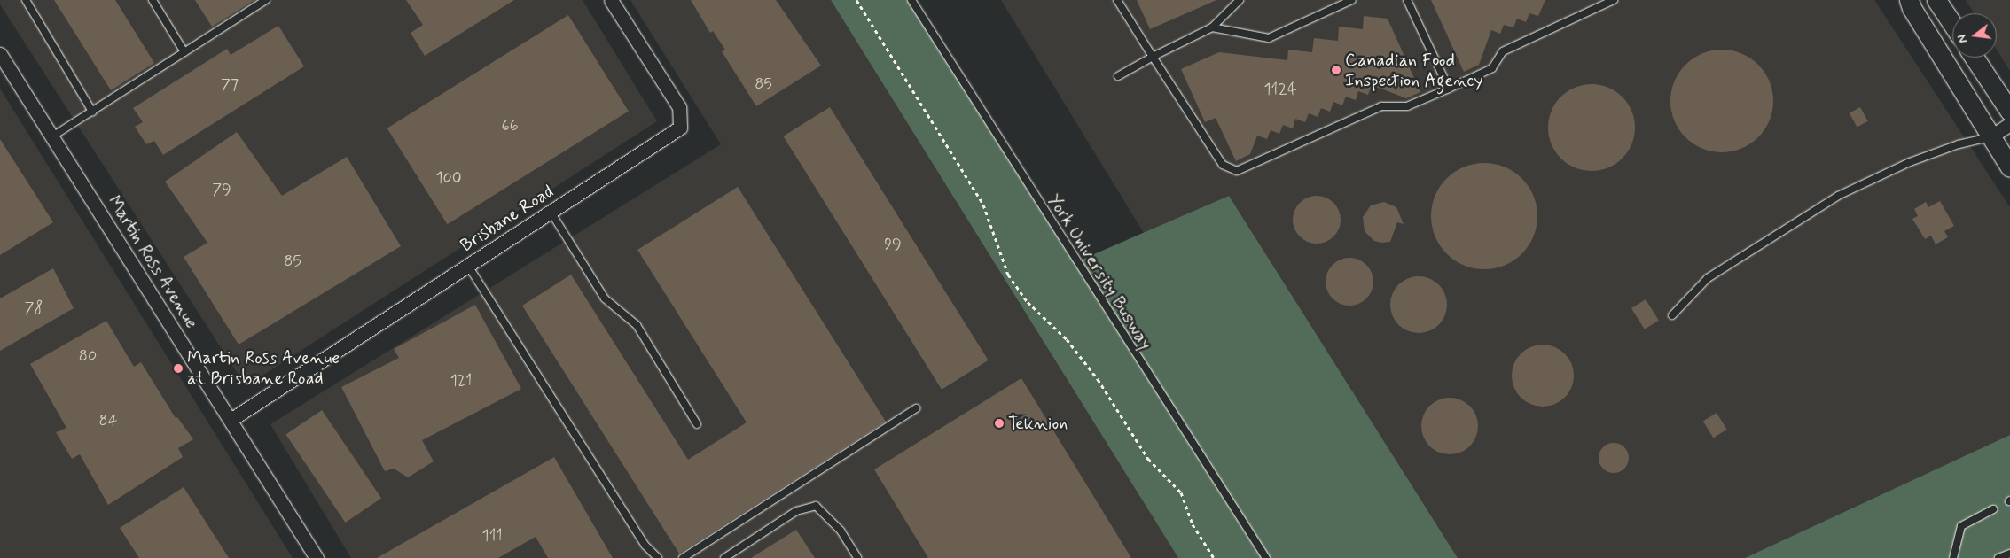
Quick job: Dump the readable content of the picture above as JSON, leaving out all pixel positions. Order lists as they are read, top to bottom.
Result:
{
  "streets": {
    "street": ["Brisbane Road", "Martin Ross Avenue"],
    "lane": ["York University Busway"]
  },
  "crossings": [
    ["Brisbane Road", "Martin Ross Avenue"]
  ],
  "places": ["Canadian Food Inspection Agency", "Martin Ross Avenue at Brisbane Road", "Teknion"],
  "house_numbers": [
    "85",
    "77",
    "1124",
    "66",
    "100",
    "79",
    "99",
    "85",
    "78",
    "80",
    "121",
    "84",
    "111"
  ],
  "north": "left"
}
